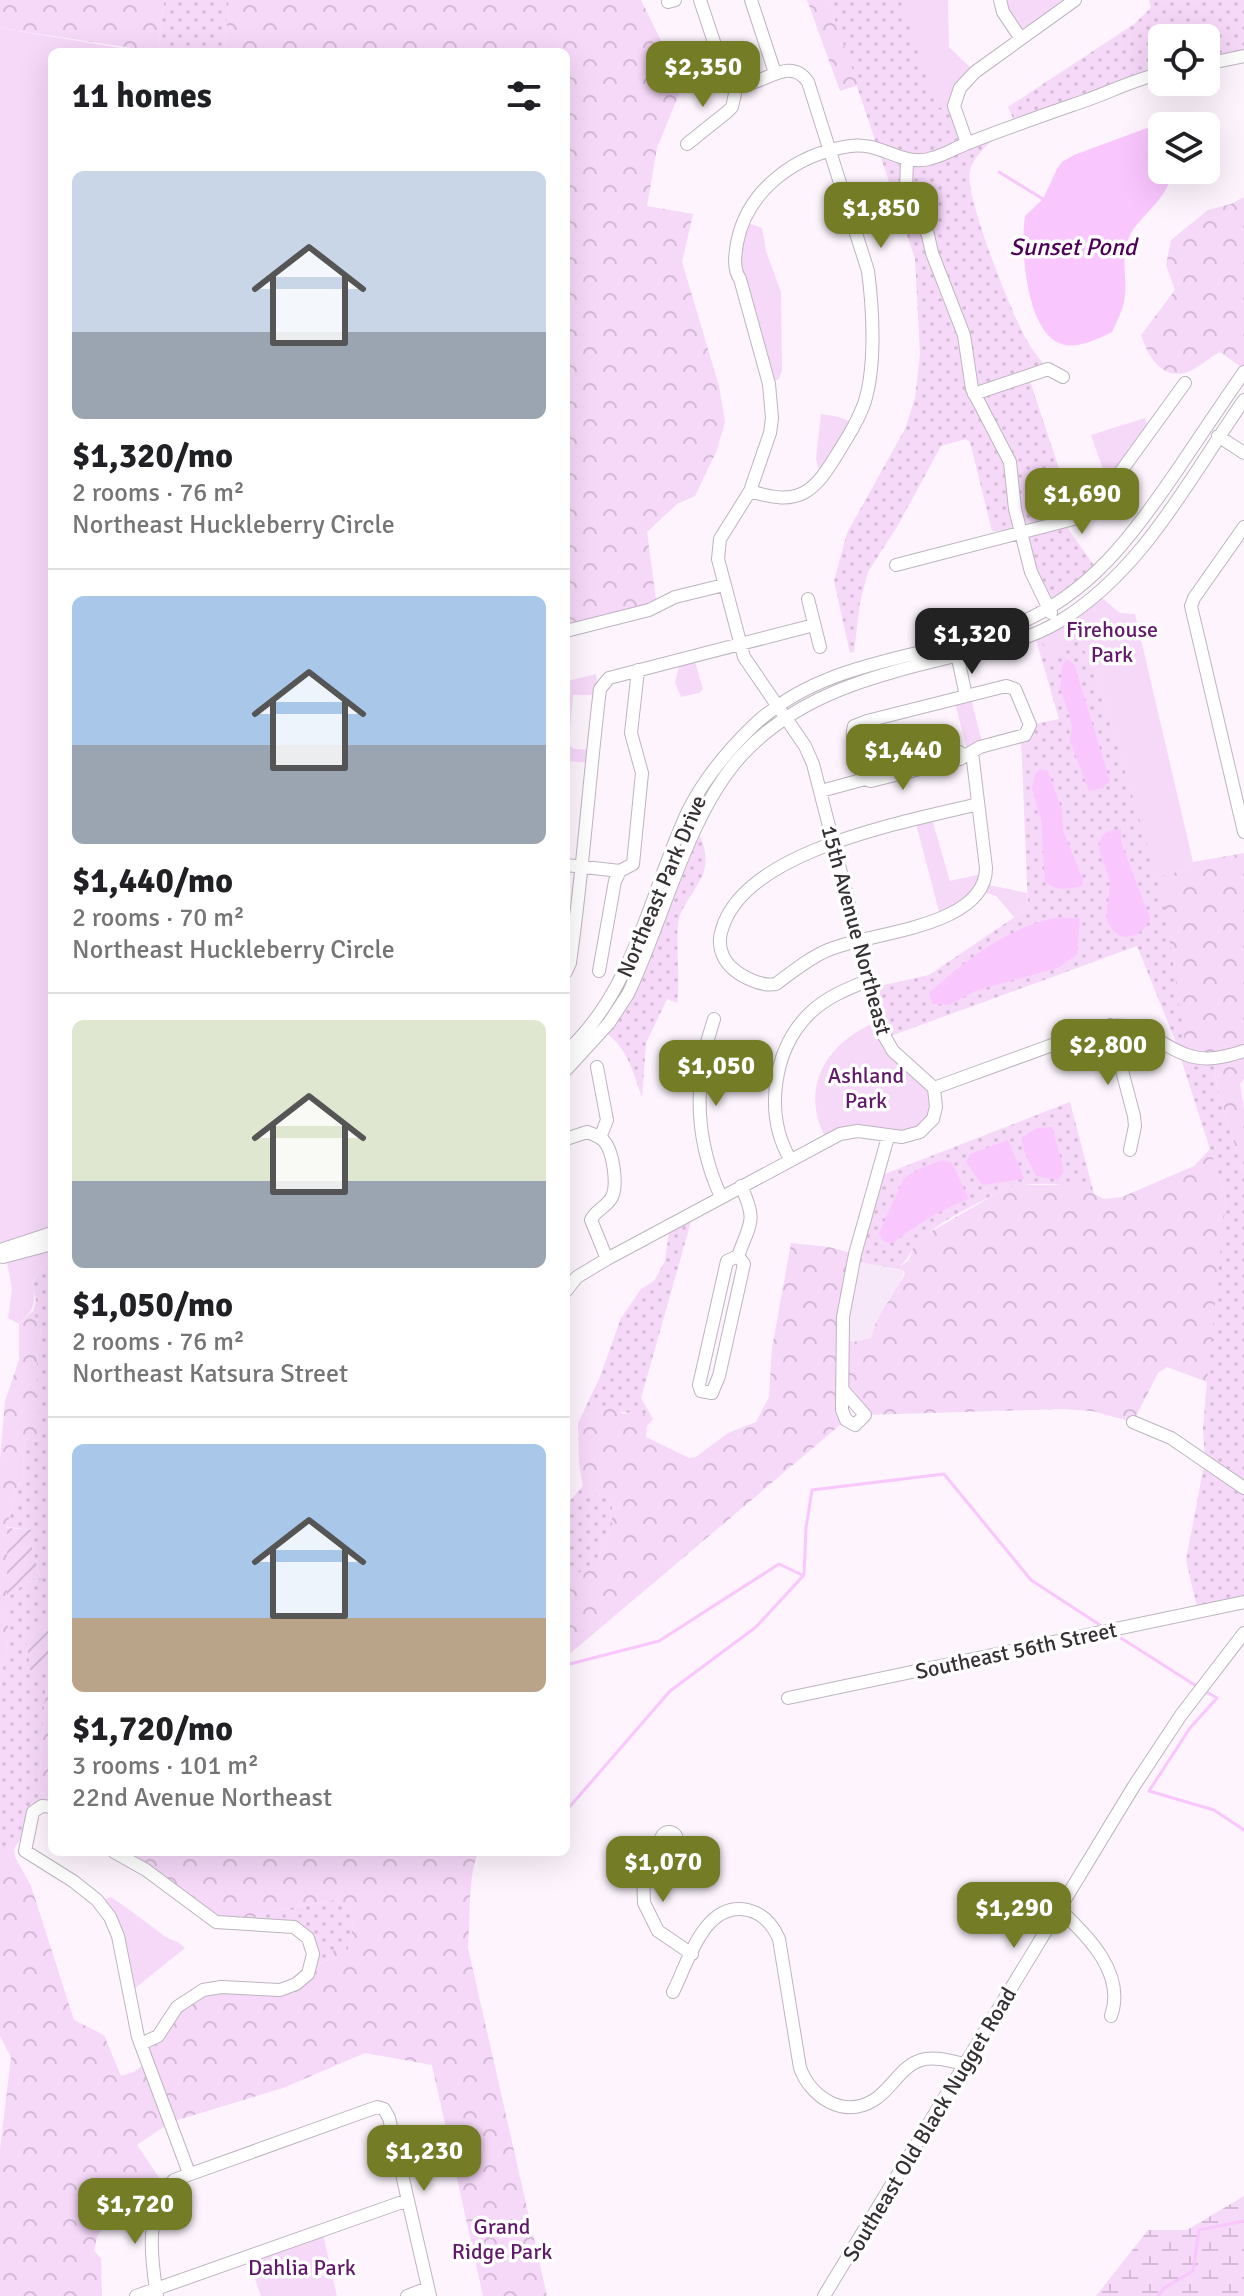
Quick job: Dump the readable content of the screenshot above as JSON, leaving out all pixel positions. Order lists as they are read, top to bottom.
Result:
{
  "streets": {
    "street": [
      "Northeast Park Drive",
      "15th Avenue Northeast",
      "Southeast 56th Street",
      "Southeast Old Black Nugget Road"
    ]
  },
  "crossings": [
    ["Northeast Park Drive", "15th Avenue Northeast"]
  ],
  "water": ["Sunset Pond"],
  "parks": [
    "Firehouse Park",
    "Ashland Park",
    "Grand Ridge Park",
    "Dahlia Park"
  ],
  "page": {
    "price": [
      "$2,350",
      "$1,850",
      "$1,690",
      "$1,320",
      "$1,440",
      "$2,800",
      "$1,050",
      "$1,070",
      "$1,290",
      "$1,230",
      "$1,720"
    ],
    "heading": "11 homes",
    "list": [
      {
        "name": "$1,320/mo",
        "note": "2 rooms · 76 m² · Northeast Huckleberry Circle"
      },
      {
        "name": "$1,440/mo",
        "note": "2 rooms · 70 m² · Northeast Huckleberry Circle"
      },
      {
        "name": "$1,050/mo",
        "note": "2 rooms · 76 m² · Northeast Katsura Street"
      },
      {
        "name": "$1,720/mo",
        "note": "3 rooms · 101 m² · 22nd Avenue Northeast"
      }
    ]
  }
}
